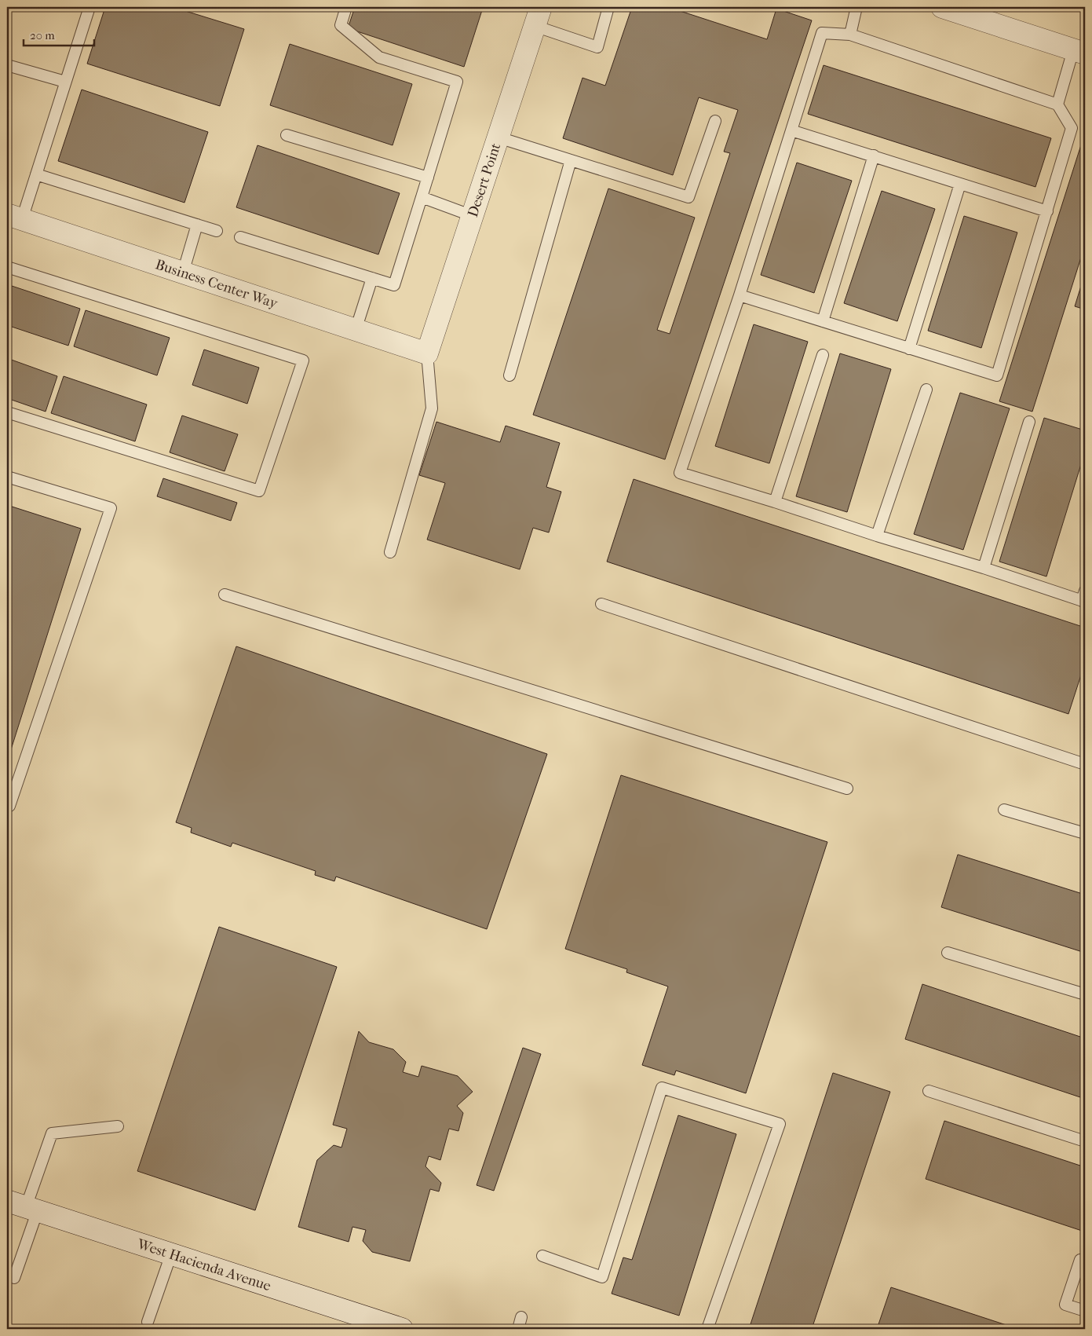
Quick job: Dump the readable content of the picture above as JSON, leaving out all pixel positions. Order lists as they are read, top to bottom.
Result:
{
  "streets": {
    "street": ["Desert Point", "Business Center Way", "West Hacienda Avenue"]
  },
  "crossings": [
    ["Desert Point", "Business Center Way"]
  ],
  "scale_bar": "20 m"
}
